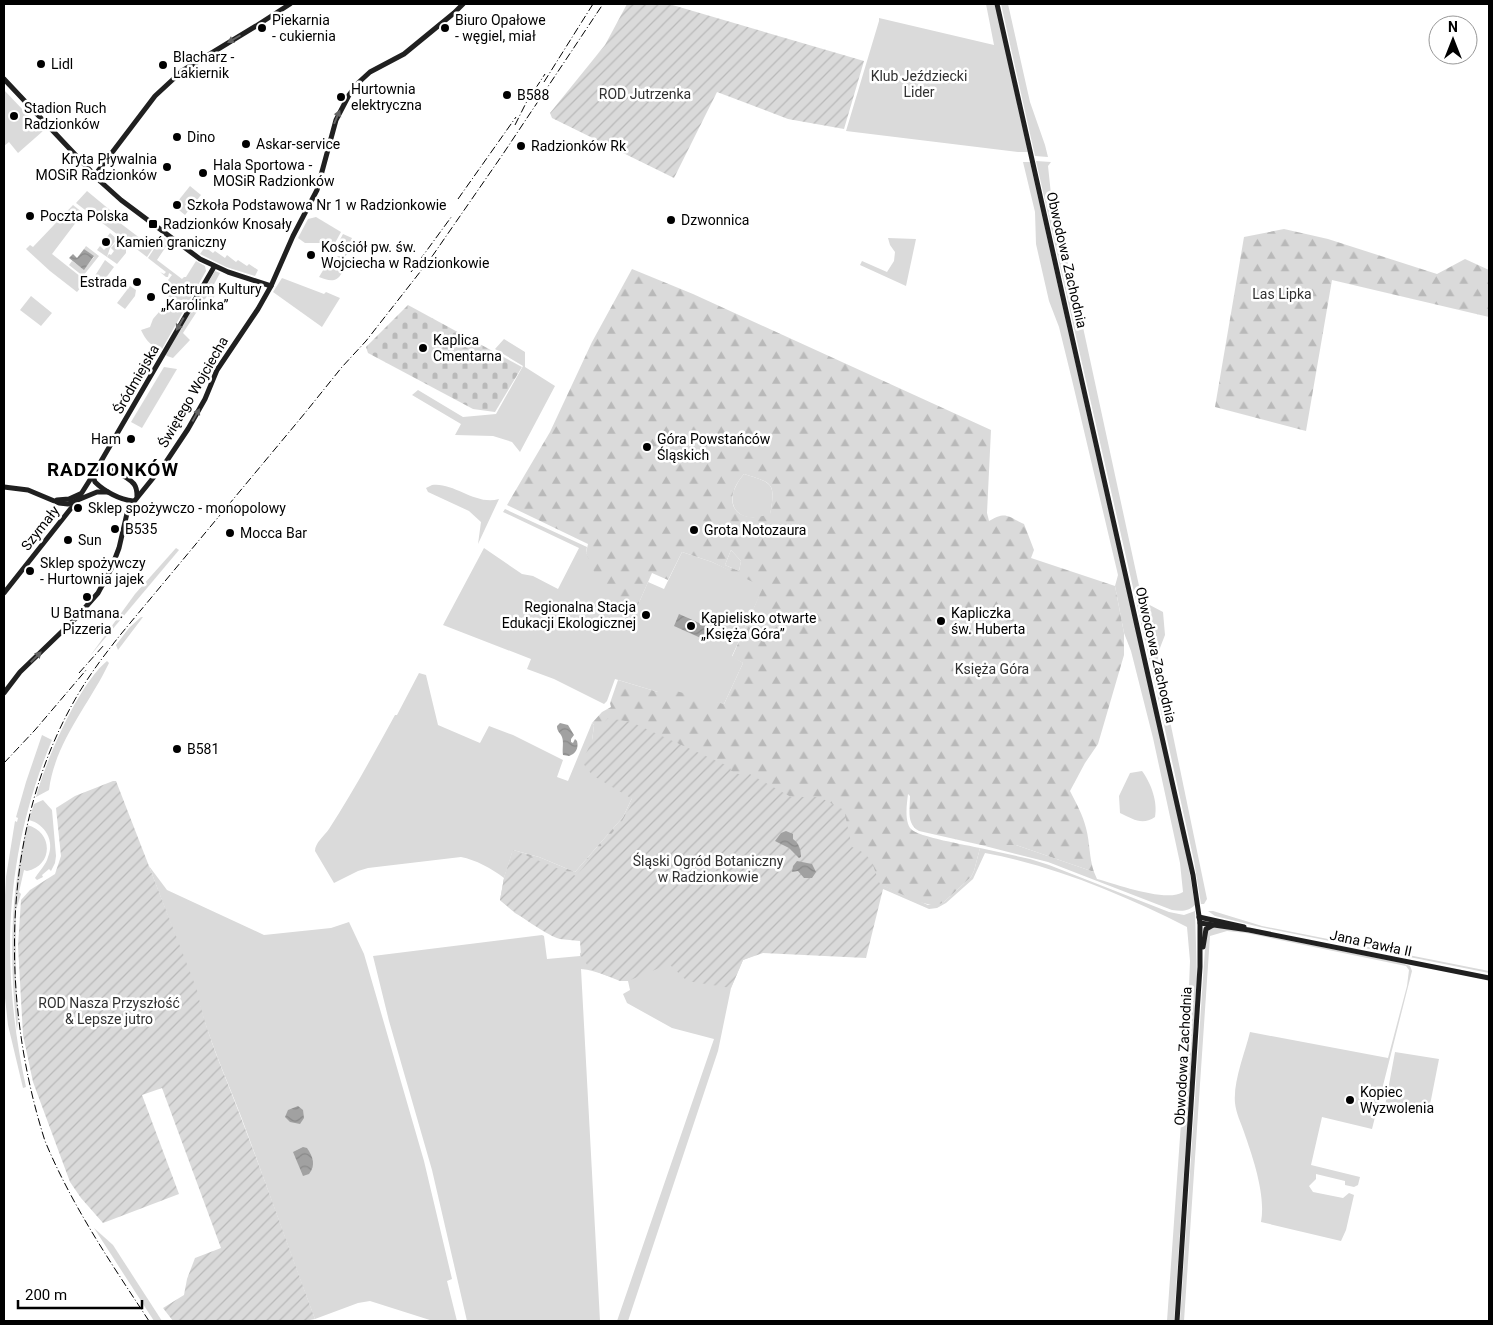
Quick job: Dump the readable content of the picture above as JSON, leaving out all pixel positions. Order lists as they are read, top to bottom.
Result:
{
  "streets": {
    "street": [
      "Obwodowa Zachodnia",
      "Śródmiejska",
      "Świętego Wojciecha",
      "Szymały",
      "Jana Pawła II"
    ]
  },
  "crossings": [
    ["Obwodowa Zachodnia", "Jana Pawła II"],
    ["Śródmiejska", "Szymały"]
  ],
  "one_way": ["Śródmiejska", "Świętego Wojciecha"],
  "districts": ["RADZIONKÓW"],
  "parks": [
    "Klub Jeździecki Lider",
    "ROD Jutrzenka",
    "Las Lipka",
    "Księża Góra",
    "Śląski Ogród Botaniczny w Radzionkowie",
    "ROD Nasza Przyszłość & Lepsze jutro"
  ],
  "places": {
    "other": [
      "Piekarnia - cukiernia",
      "Biuro Opałowe - węgiel, miał",
      "Lidl",
      "Blacharz - Lakiernik",
      "B588",
      "Hurtownia elektryczna",
      "Stadion Ruch Radzionków",
      "Dino",
      "Askar-service",
      "Radzionków Rk",
      "Kryta Pływalnia MOSiR Radzionków",
      "Hala Sportowa - MOSiR Radzionków",
      "Szkoła Podstawowa Nr 1 w Radzionkowie",
      "Poczta Polska",
      "Dzwonnica",
      "Kamień graniczny",
      "Kościół pw. św. Wojciecha w Radzionkowie",
      "Estrada",
      "Centrum Kultury „Karolinka”",
      "Kaplica Cmentarna",
      "Ham",
      "Góra Powstańców Śląskich",
      "Sklep spożywczo - monopolowy",
      "B535",
      "Grota Notozaura",
      "Mocca Bar",
      "Sun",
      "Sklep spożywczy - Hurtownia jajek",
      "U Batmana. Pizzeria",
      "Regionalna Stacja Edukacji Ekologicznej",
      "Kapliczka św. Huberta",
      "Kąpielisko otwarte „Księża Góra”",
      "B581",
      "Kopiec Wyzwolenia"
    ],
    "transit": ["Radzionków Knosały"]
  },
  "scale_bar": "200 m",
  "north": "top"
}
